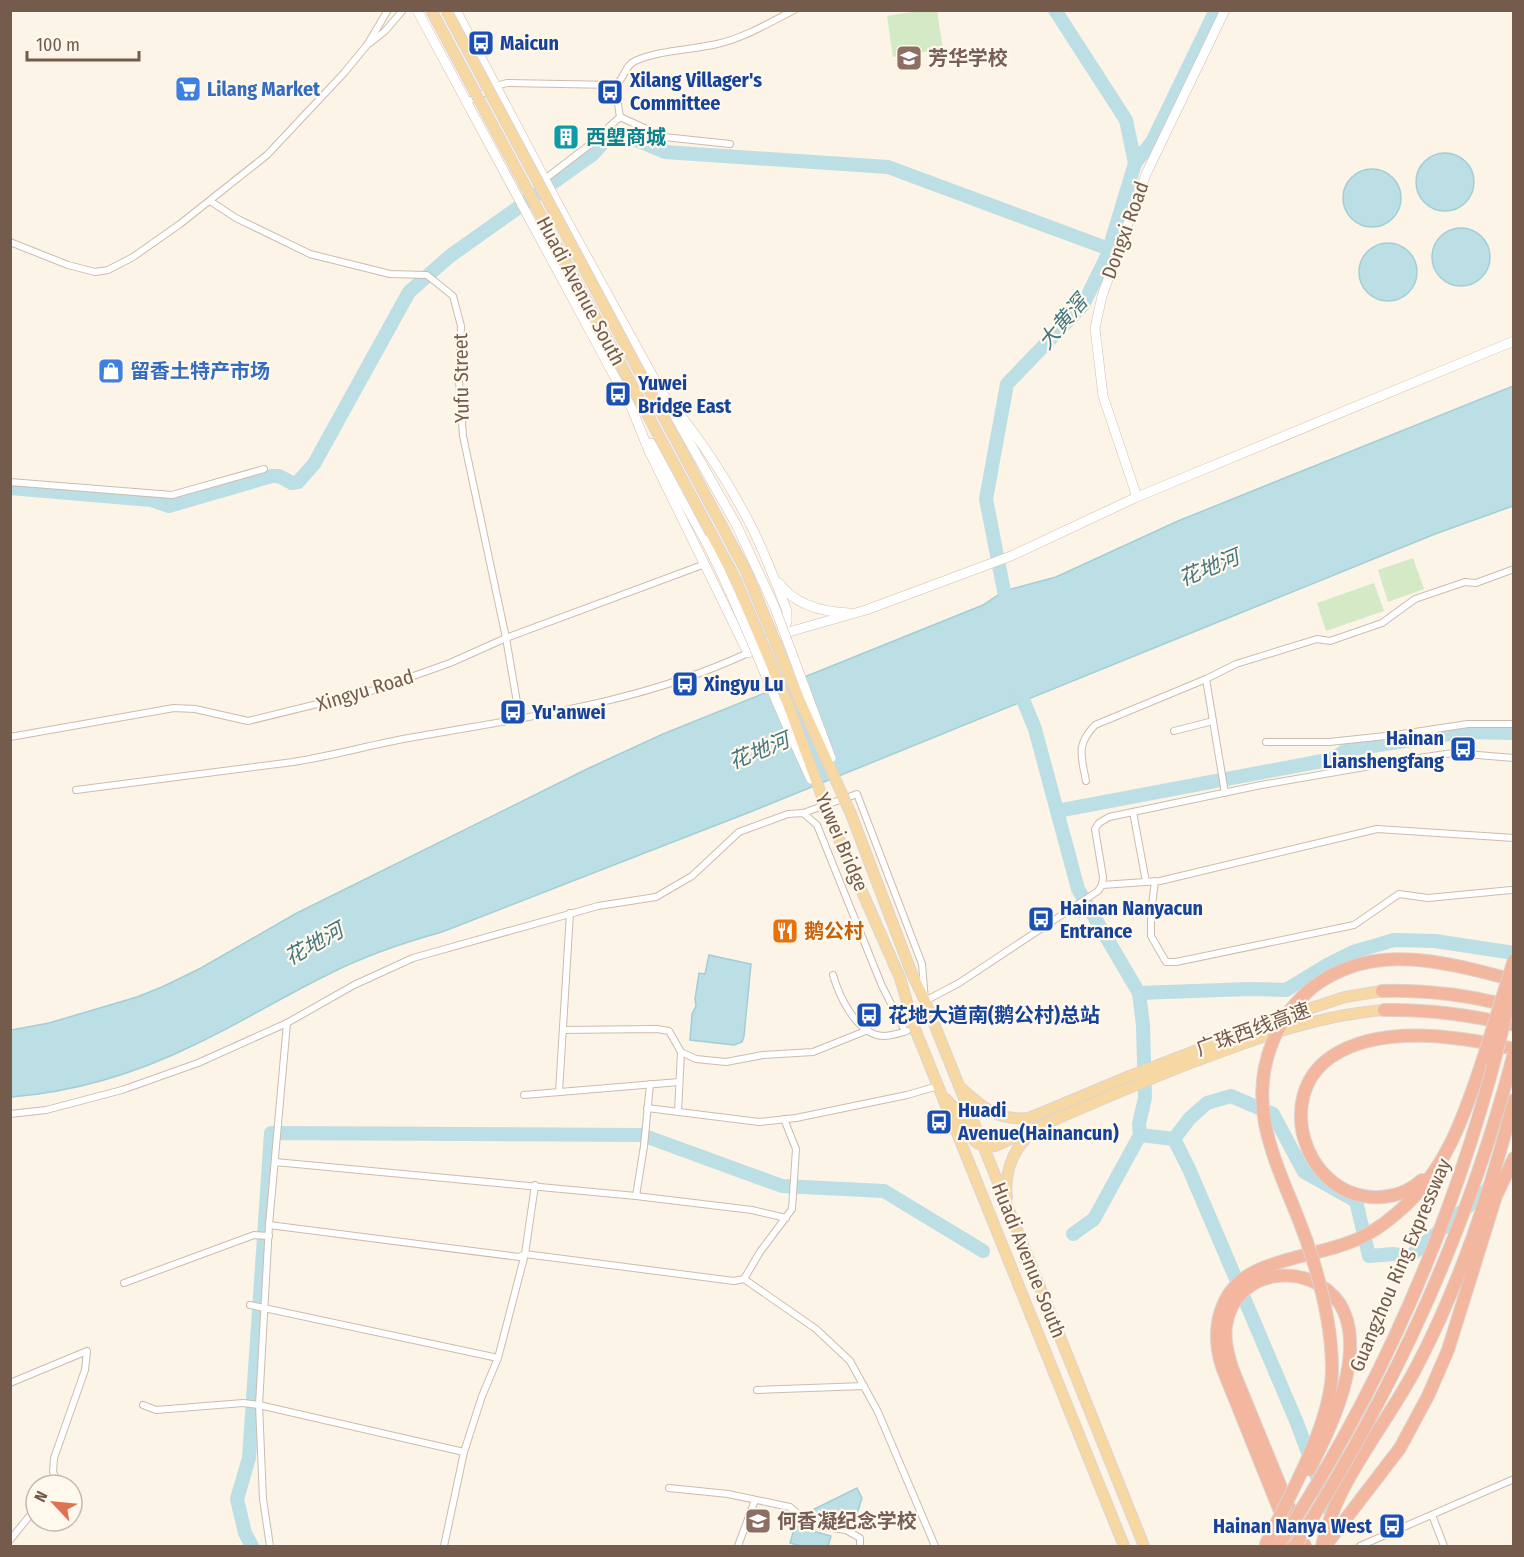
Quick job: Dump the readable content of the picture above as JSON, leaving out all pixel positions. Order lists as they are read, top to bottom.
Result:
{
  "streets": {
    "highway": ["Guangzhou Ring Expressway"],
    "main road": ["Huadi Avenue South", "Yuwei Bridge", "广珠西线高速"],
    "street": ["Dongxi Road", "Yufu Street", "Xingyu Road"]
  },
  "crossings": [
    ["Huadi Avenue South", "Xingyu Road"],
    ["Huadi Avenue South", "Yuwei Bridge"],
    ["Yufu Street", "Xingyu Road"]
  ],
  "water": ["大黄滘", "花地河"],
  "places": {
    "bus stop": [
      "Maicun",
      "Xilang Villager's Committee",
      "Yuwei Bridge East",
      "Xingyu Lu",
      "Yu'anwei",
      "Hainan Lianshengfang",
      "Hainan Nanyacun Entrance",
      "花地大道南(鹅公村)总站",
      "Huadi Avenue(Hainancun)",
      "Hainan Nanya West"
    ],
    "school or university": ["芳华学校", "何香凝纪念学校"],
    "supermarket": ["Lilang Market"],
    "building": ["西塱商城"],
    "shop": ["留香土特产市场"],
    "restaurant": ["鹅公村"]
  },
  "scale_bar": "100 m",
  "north": "top left"
}
